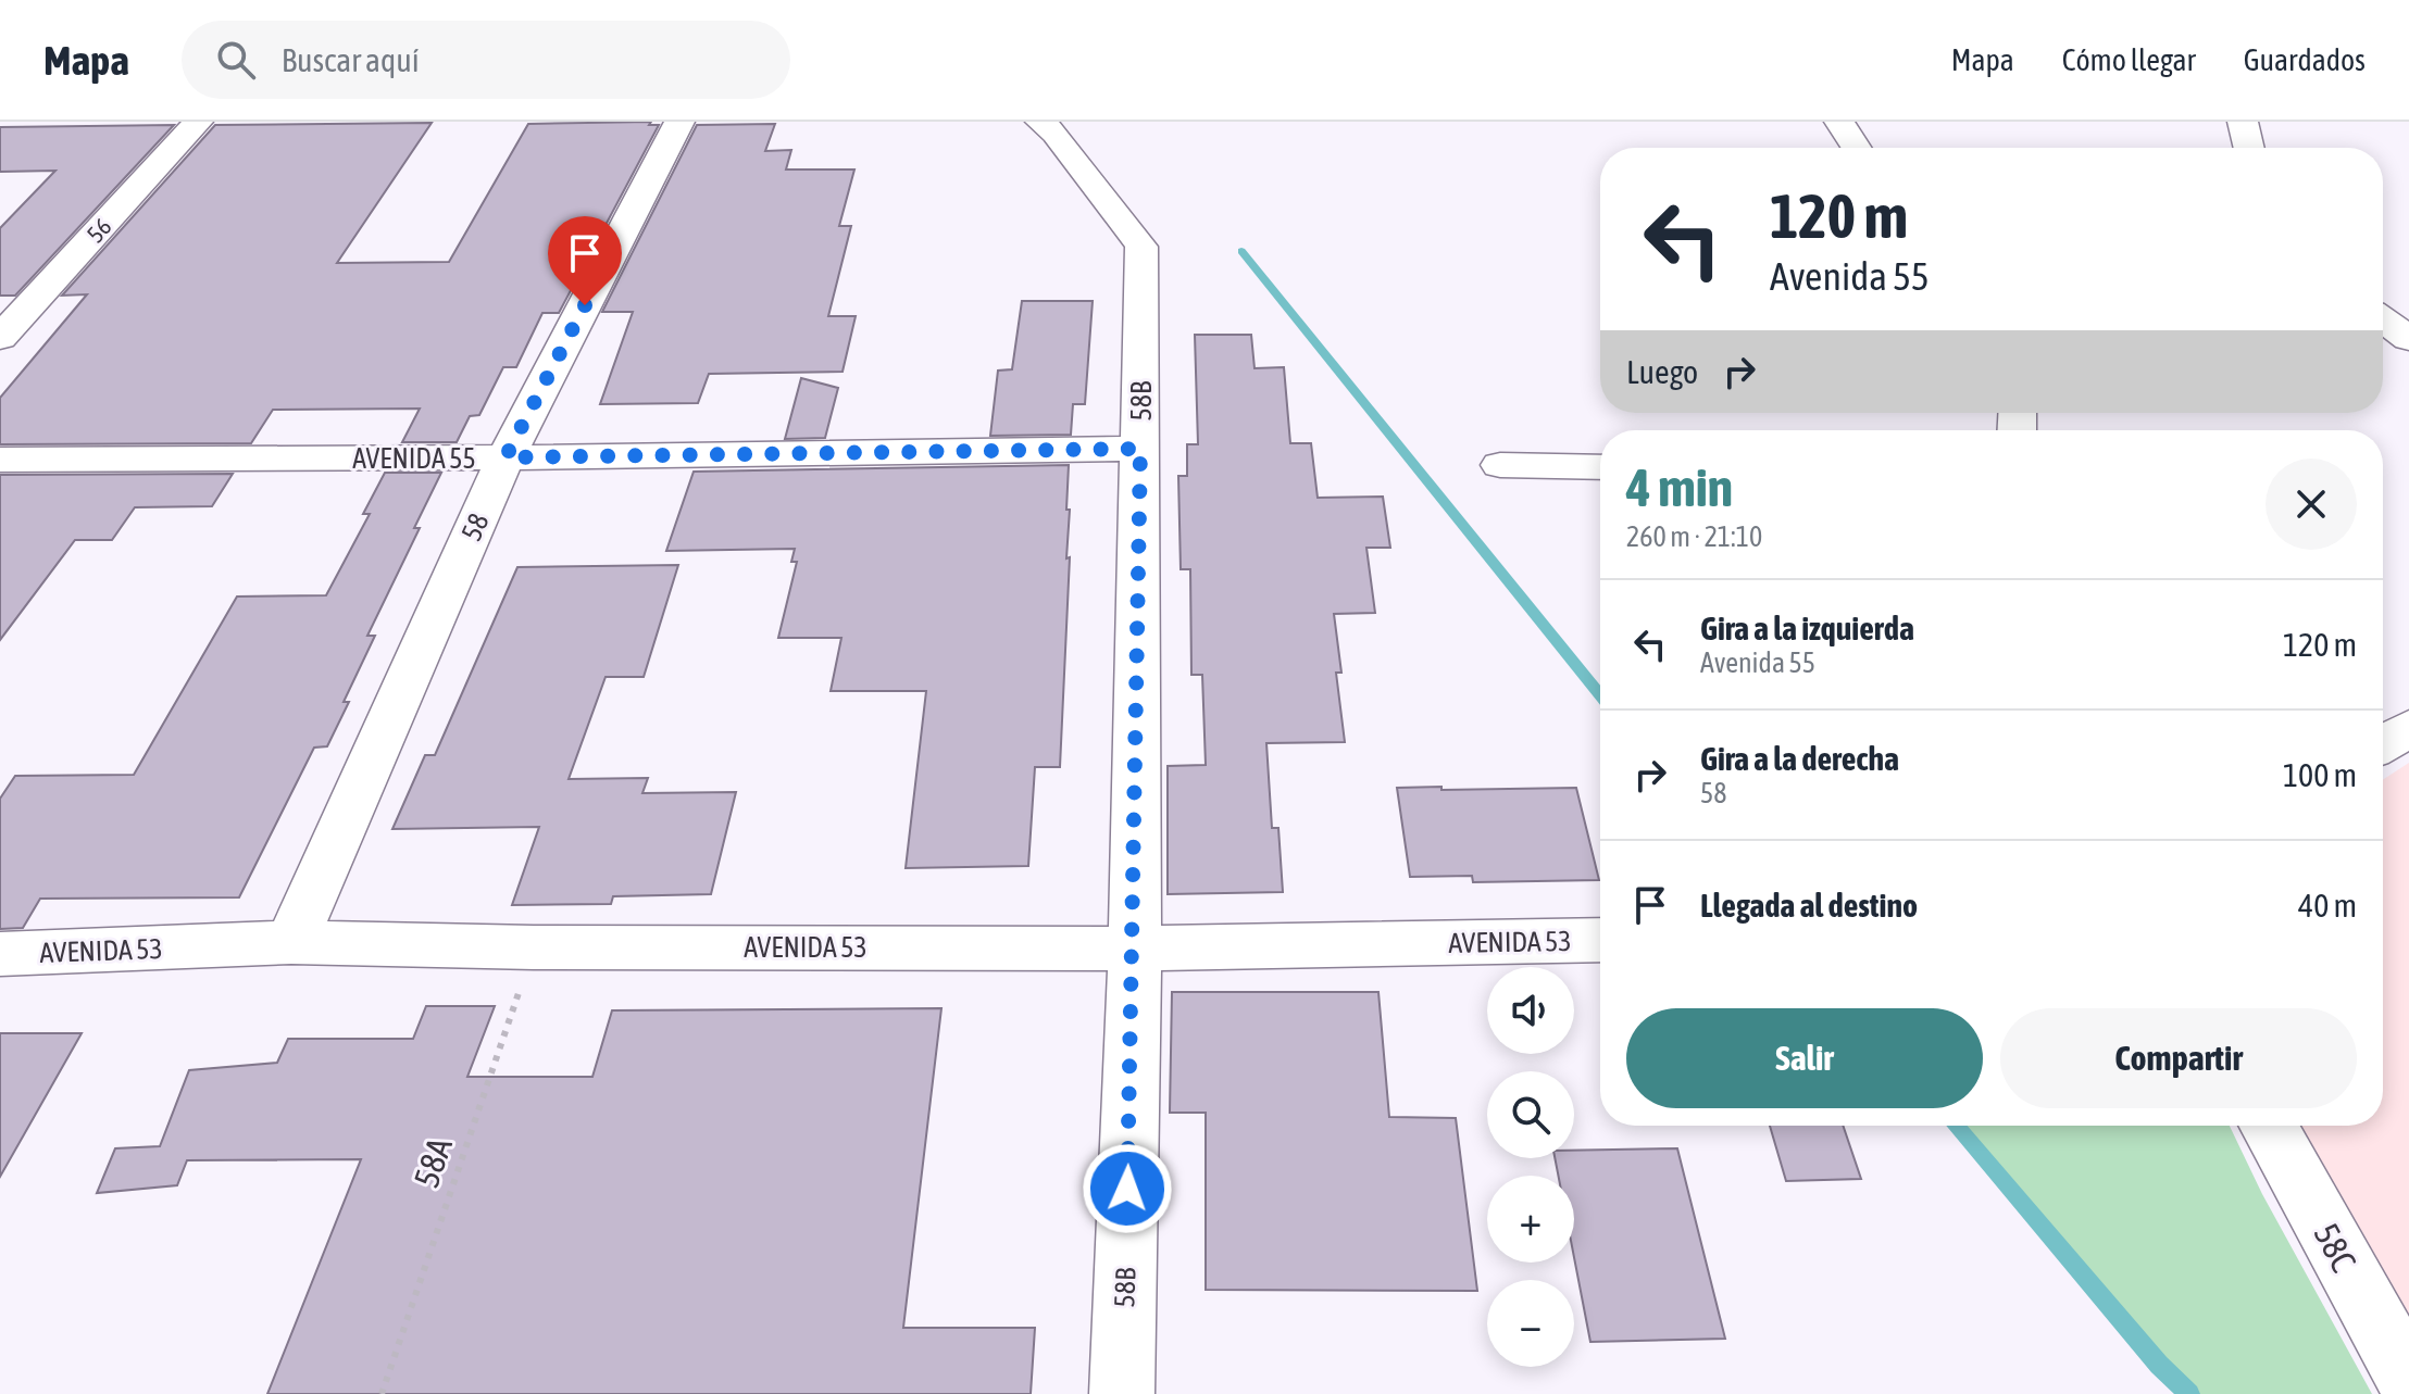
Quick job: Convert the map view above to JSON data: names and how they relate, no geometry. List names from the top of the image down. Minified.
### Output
{"streets":{"street":["56","58B","AVENIDA 55","58","AVENIDA 53","58C"],"path":["58A"]},"crossings":[["58B","AVENIDA 55"],["58B","AVENIDA 53"],["AVENIDA 55","58"],["58","AVENIDA 53"],["AVENIDA 53","58A"]],"page":{"header":"Mapa","search":"Buscar aquí","nav":["Mapa","Cómo llegar","Guardados"],"turn":["120 m","Avenida 55"],"then":"Luego","heading":["4 min","260 m · 21:10"],"list":[{"name":"Gira a la izquierda","note":"Avenida 55","value":"120 m"},{"name":"Gira a la derecha","note":"58","value":"100 m"},{"name":"Llegada al destino","value":"40 m"}],"map_buttons":["+","−"],"buttons":["Salir","Compartir"]}}
